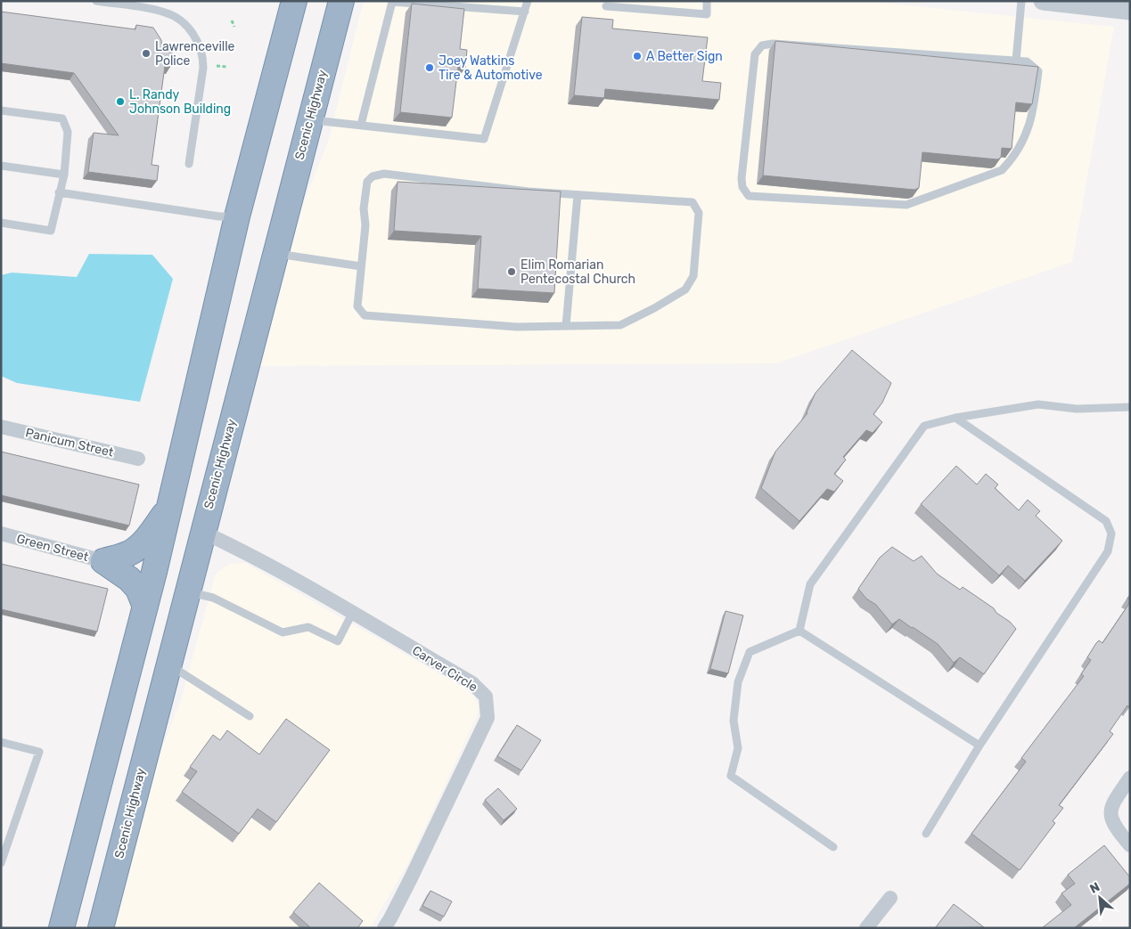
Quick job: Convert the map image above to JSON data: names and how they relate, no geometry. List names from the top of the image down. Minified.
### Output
{"streets":{"highway":["Scenic Highway"],"street":["Panicum Street","Green Street","Carver Circle"]},"crossings":[["Scenic Highway","Carver Circle"]],"places":["Lawrenceville Police","A Better Sign","Joey Watkins Tire & Automotive","L. Randy Johnson Building","Elim Romarian Pentecostal Church"],"north":"top left"}
